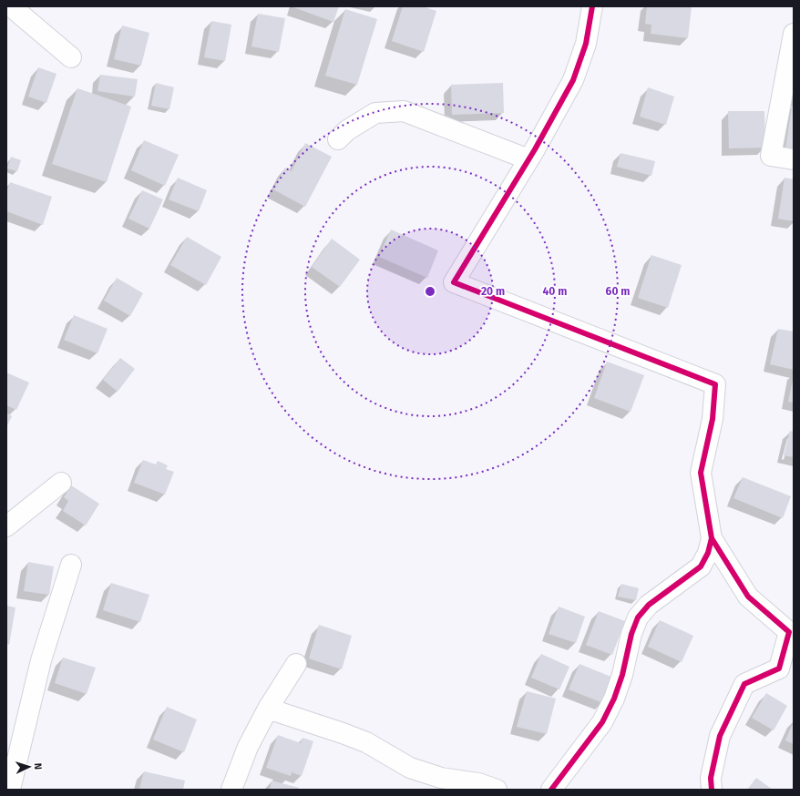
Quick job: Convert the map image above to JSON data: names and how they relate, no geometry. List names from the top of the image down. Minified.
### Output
{"north":"right","rings":["20 m","40 m","60 m"]}
